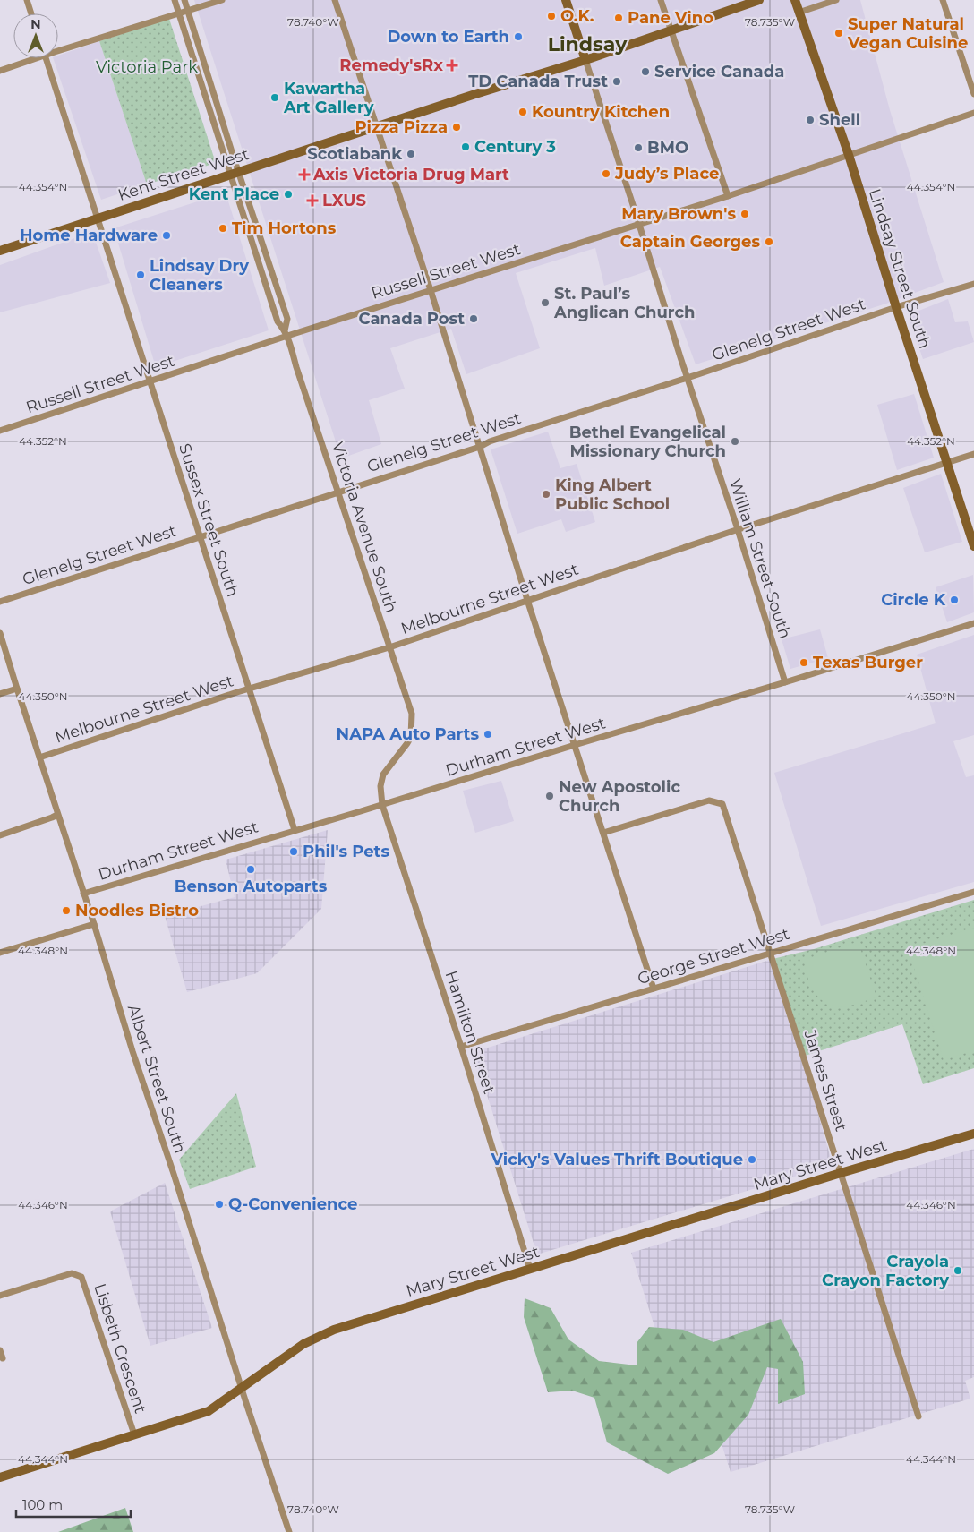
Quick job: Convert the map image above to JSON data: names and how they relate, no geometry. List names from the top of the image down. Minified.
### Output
{"streets":{"main road":["Kent Street West","Lindsay Street South","Mary Street West"],"street":["Russell Street West","Glenelg Street West","Sussex Street South","Victoria Avenue South","William Street South","Melbourne Street West","Durham Street West","George Street West","Hamilton Street","Albert Street South","James Street","Lisbeth Crescent"]},"crossings":[["Kent Street West","Sussex Street South"],["Kent Street West","Victoria Avenue South"],["Kent Street West","William Street South"],["Lindsay Street South","Russell Street West"],["Lindsay Street South","Glenelg Street West"],["Lindsay Street South","Melbourne Street West"],["Russell Street West","Sussex Street South"],["Russell Street West","Victoria Avenue South"],["Russell Street West","William Street South"],["Glenelg Street West","Sussex Street South"],["Glenelg Street West","Victoria Avenue South"],["Glenelg Street West","William Street South"],["Sussex Street South","Melbourne Street West"],["Sussex Street South","Durham Street West"],["Victoria Avenue South","Melbourne Street West"],["Victoria Avenue South","Durham Street West"],["Victoria Avenue South","Hamilton Street"],["William Street South","Melbourne Street West"],["William Street South","Durham Street West"],["Melbourne Street West","Albert Street South"],["Durham Street West","Hamilton Street"],["Durham Street West","Albert Street South"],["George Street West","Hamilton Street"],["George Street West","James Street"],["Hamilton Street","Mary Street West"],["Albert Street South","Mary Street West"],["James Street","Mary Street West"],["Mary Street West","Lisbeth Crescent"]],"districts":["Lindsay"],"parks":["Victoria Park"],"places":{"other":["O.K.","Pane Vino","Super Natural Vegan Cuisine","Down to Earth","Service Canada","TD Canada Trust","Kawartha Art Gallery","Kountry Kitchen","Shell","Pizza Pizza","Century 3","BMO","Scotiabank","Judy’s Place","Kent Place","Mary Brown's","Tim Hortons","Home Hardware","Captain Georges","Lindsay Dry Cleaners","St. Paul’s Anglican Church","Canada Post","Bethel Evangelical Missionary Church","King Albert Public School","Circle K","Texas Burger","NAPA Auto Parts","New Apostolic Church","Phil's Pets","Benson Autoparts","Noodles Bistro","Vicky's Values Thrift Boutique","Q-Convenience","Crayola Crayon Factory"],"health":["Remedy'sRx","Axis Victoria Drug Mart","LXUS"]},"scale_bar":"100 m","north":"top","coordinates":["78.740°W","78.735°W","44.354°N","44.352°N","44.350°N","44.348°N","44.346°N","44.344°N"]}
